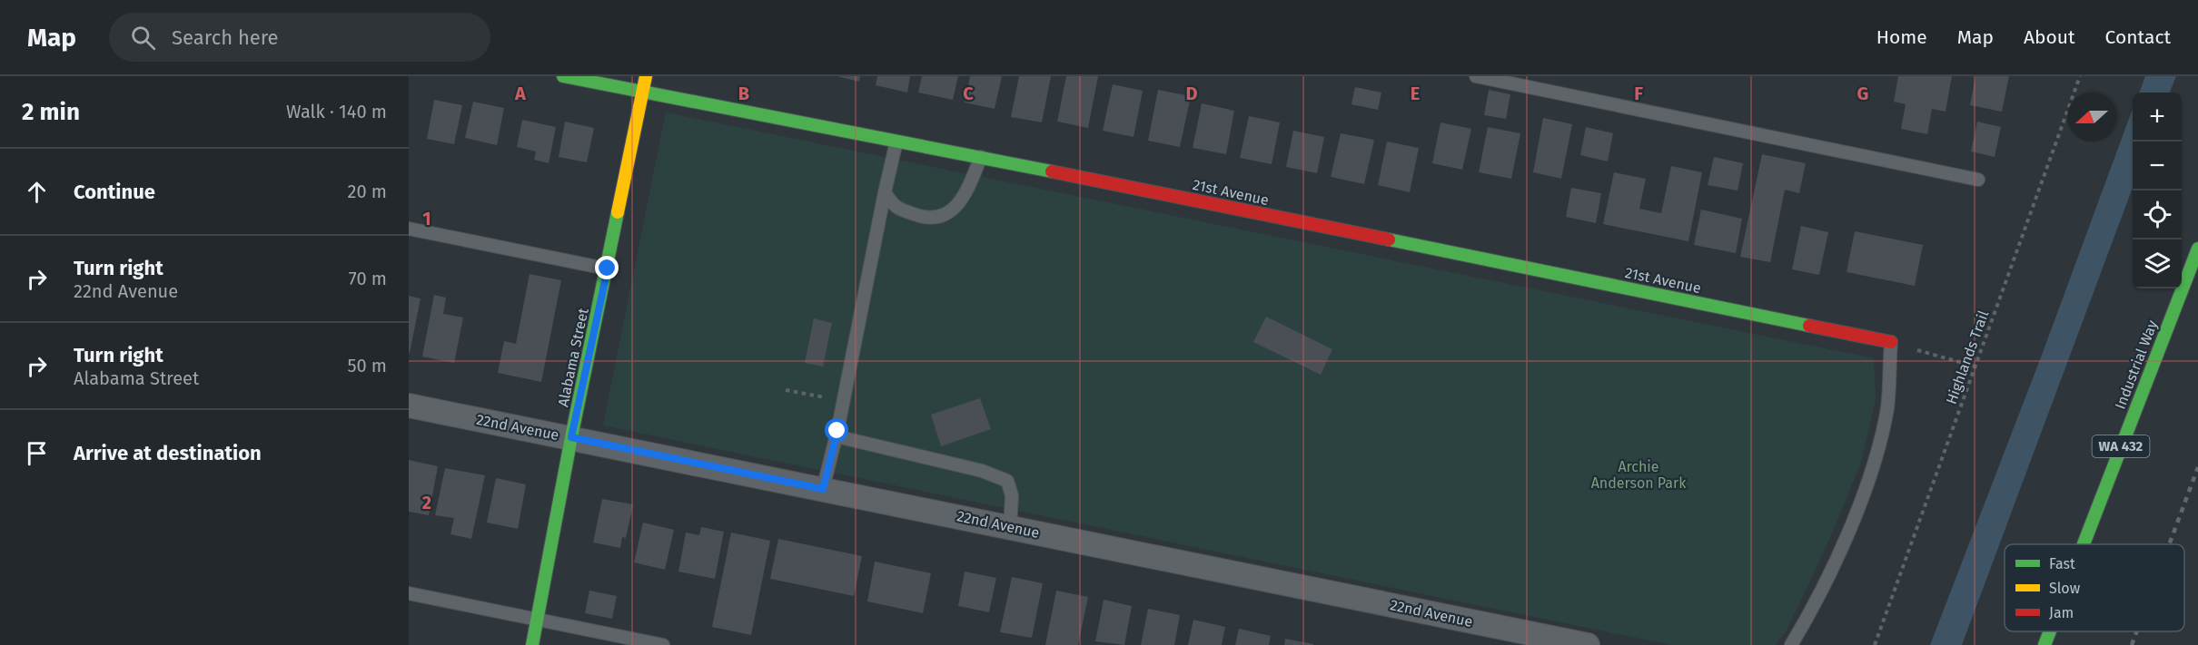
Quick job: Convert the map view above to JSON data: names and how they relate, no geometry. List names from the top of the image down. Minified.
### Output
{"streets":{"street":["21st Avenue","Alabama Street","Industrial Way","22nd Avenue","WA 432"],"path":["Highlands Trail"]},"crossings":[["21st Avenue","Alabama Street"],["Alabama Street","22nd Avenue"]],"parks":["Archie Anderson Park"],"legend":["Fast","Slow","Jam"],"north":"left","page":{"header":"Map","search":"Search here","nav":["Home","Map","About","Contact"],"heading":["2 min","Walk · 140 m"],"map_buttons":["+","−"],"list":[["Continue","20 m"],["Turn right","22nd Avenue","70 m"],["Turn right","Alabama Street","50 m"],"Arrive at destination"]},"grid":{"columns":["A","B","C","D","E","F","G"],"rows":["1","2"]}}
